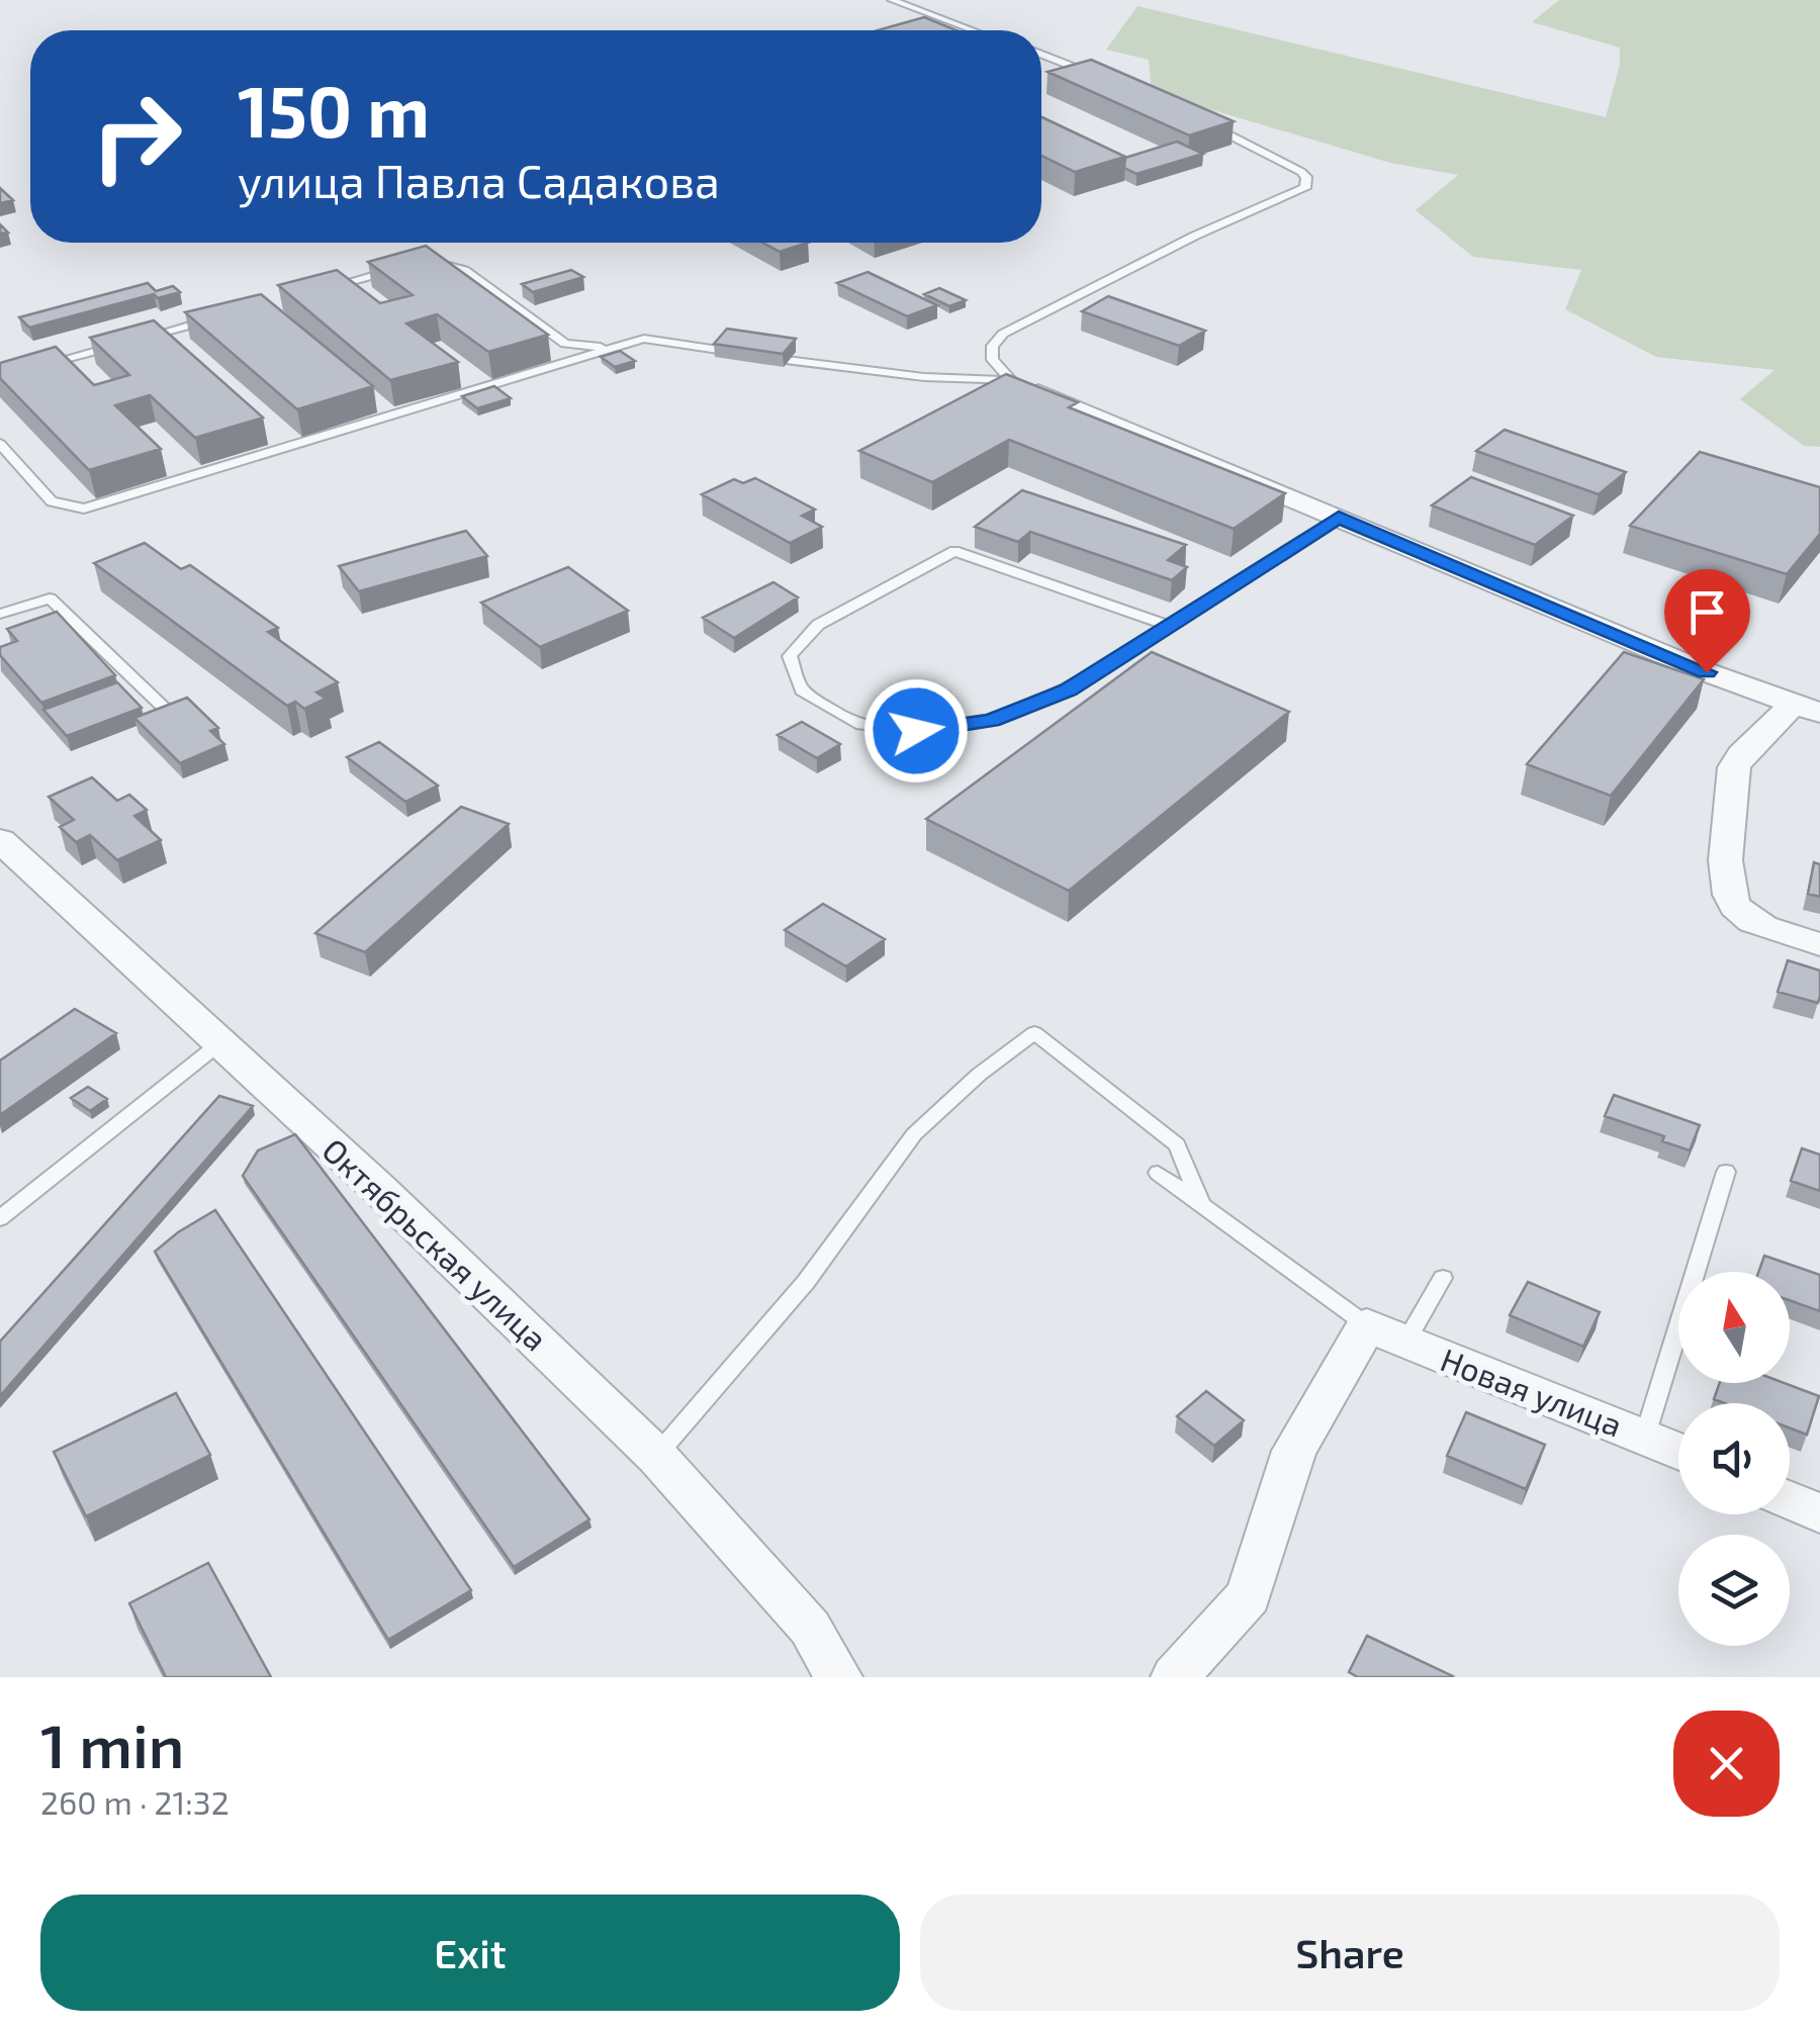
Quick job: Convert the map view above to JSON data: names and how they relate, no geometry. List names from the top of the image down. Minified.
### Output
{"streets":{"street":["Октябрьская улица","Новая улица"]},"north":"top","page":{"turn":["150 m","улица Павла Садакова"],"heading":["1 min","260 m · 21:32"],"buttons":["Exit","Share"]}}
